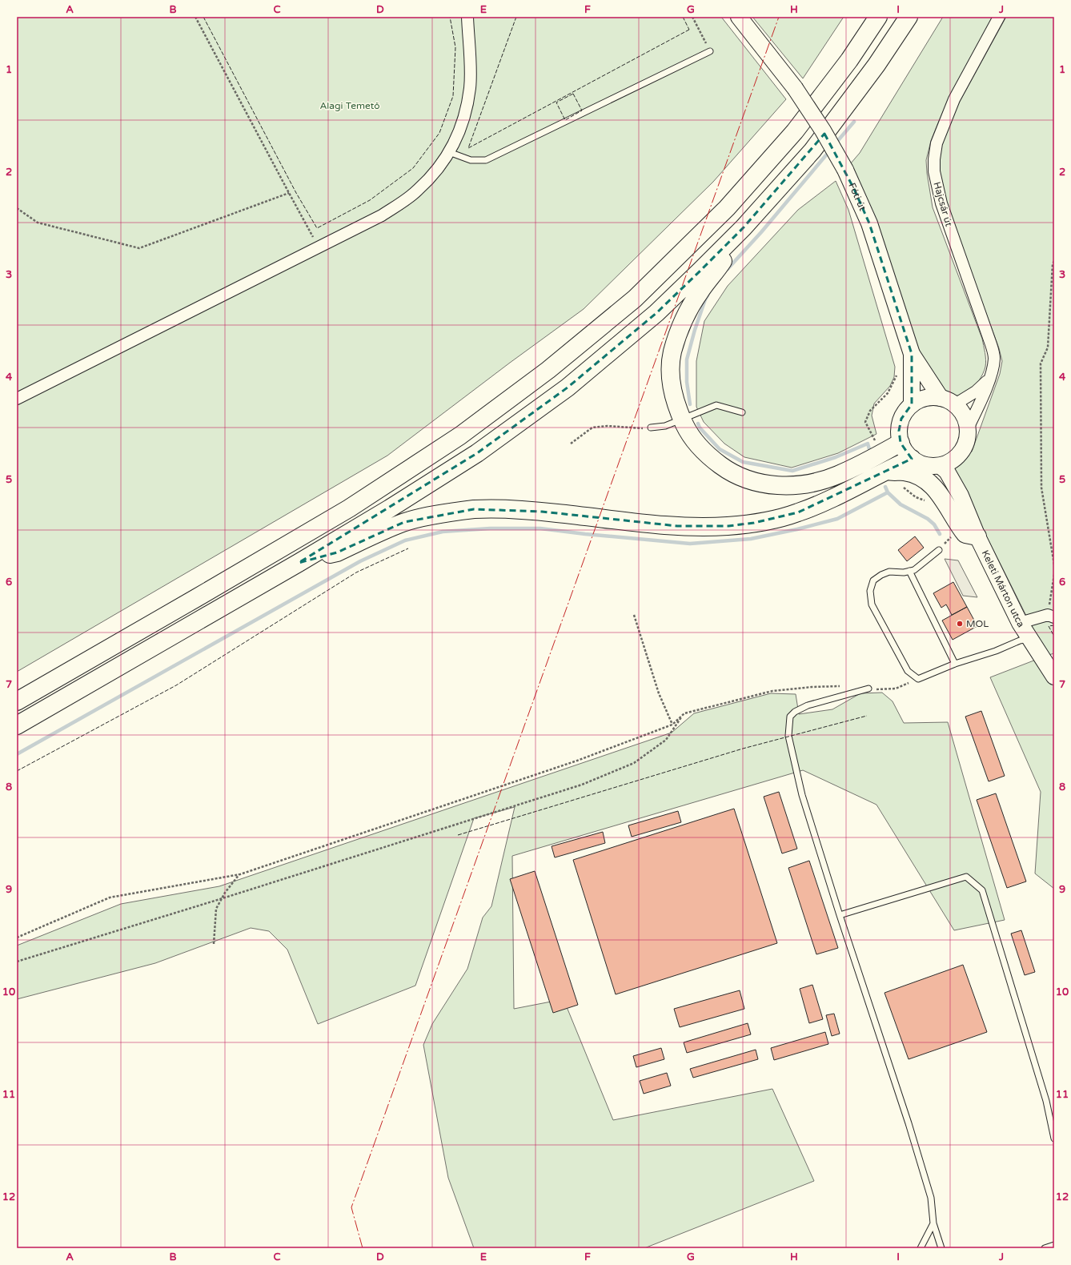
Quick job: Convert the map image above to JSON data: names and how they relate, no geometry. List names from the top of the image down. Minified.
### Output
{"streets":{"main road":["Fóti út","Keleti Márton utca"],"street":["Hajcsár út"]},"crossings":[["Fóti út","Hajcsár út"],["Fóti út","Keleti Márton utca"],["Hajcsár út","Keleti Márton utca"]],"parks":["Alagi Temető"],"places":["MOL"],"grid":{"columns":["A","B","C","D","E","F","G","H","I","J"],"rows":["1","2","3","4","5","6","7","8","9","10","11","12"]}}
